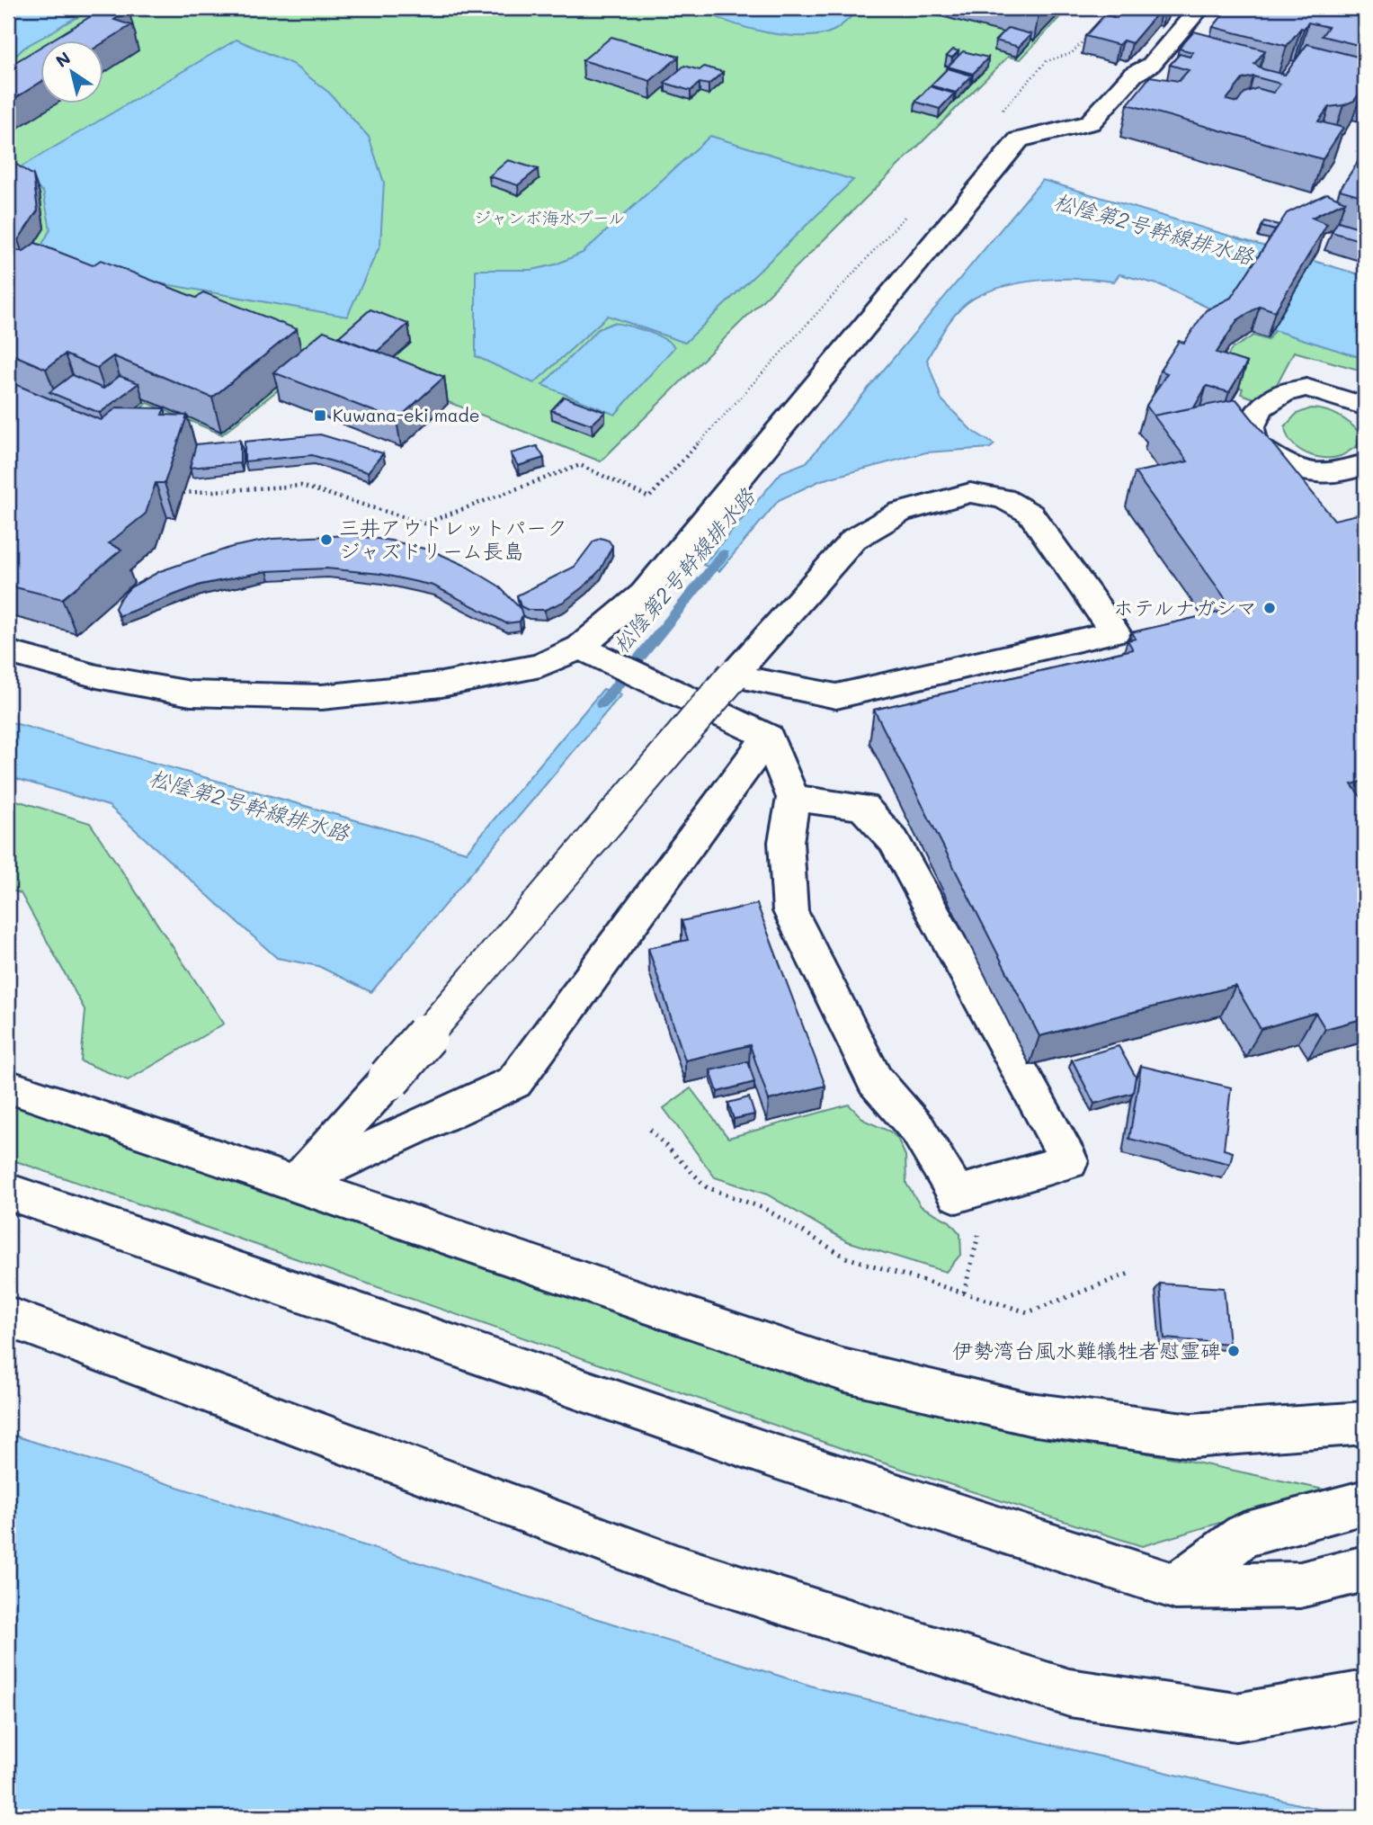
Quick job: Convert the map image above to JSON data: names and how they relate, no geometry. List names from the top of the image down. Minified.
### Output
{"water":["松陰第2号幹線排水路"],"parks":["ジャンボ海水プール"],"places":{"transit":["Kuwana-eki made"],"other":["三井アウトレットパーク ジャズドリーム長島","ホテルナガシマ","伊勢湾台風水難犠牲者慰霊碑"]},"north":"top left"}
